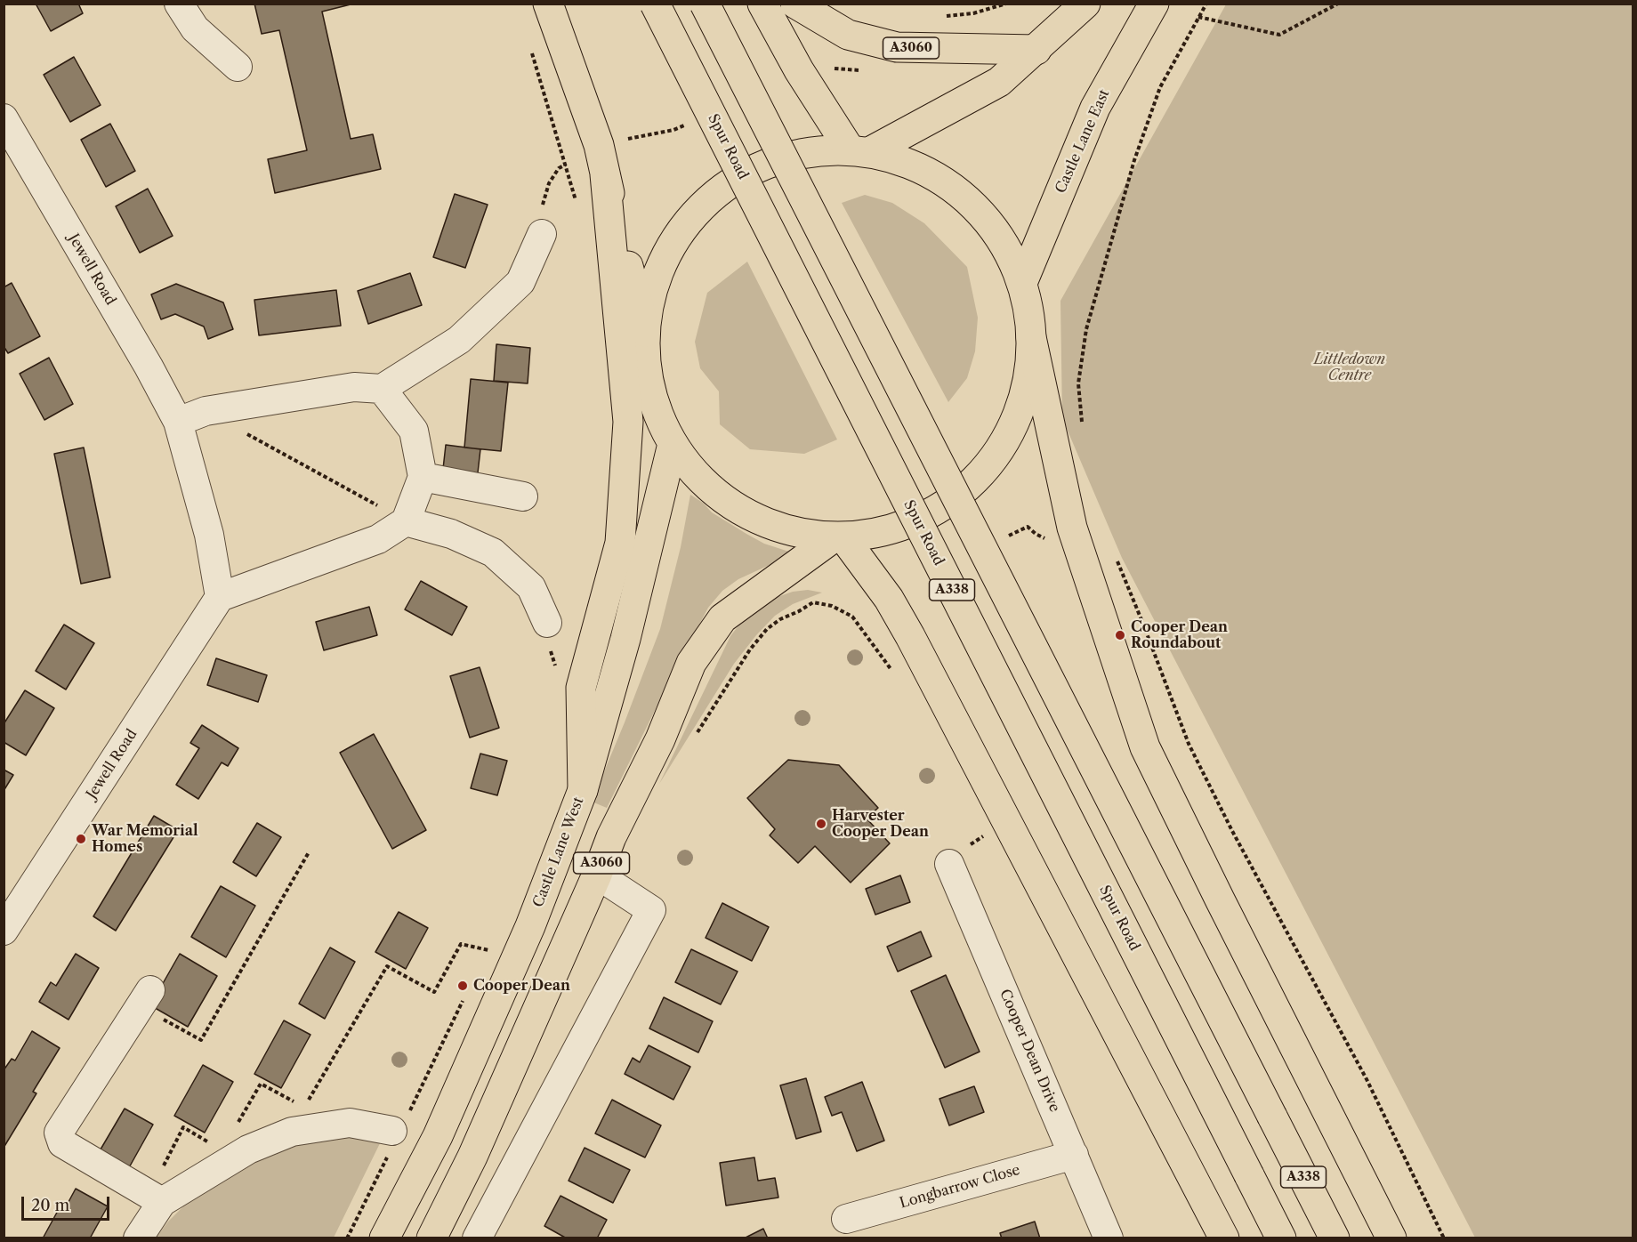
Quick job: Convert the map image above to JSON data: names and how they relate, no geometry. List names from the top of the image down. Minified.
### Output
{"streets":{"main road":["A3060","Castle Lane East","Spur Road","A338","Castle Lane West"],"street":["Jewell Road","Cooper Dean Drive","Longbarrow Close"]},"crossings":[["Cooper Dean Drive","Longbarrow Close"]],"parks":["Littledown Centre"],"places":["Cooper Dean Roundabout","Harvester Cooper Dean","War Memorial Homes","Cooper Dean"],"scale_bar":"20 m"}
